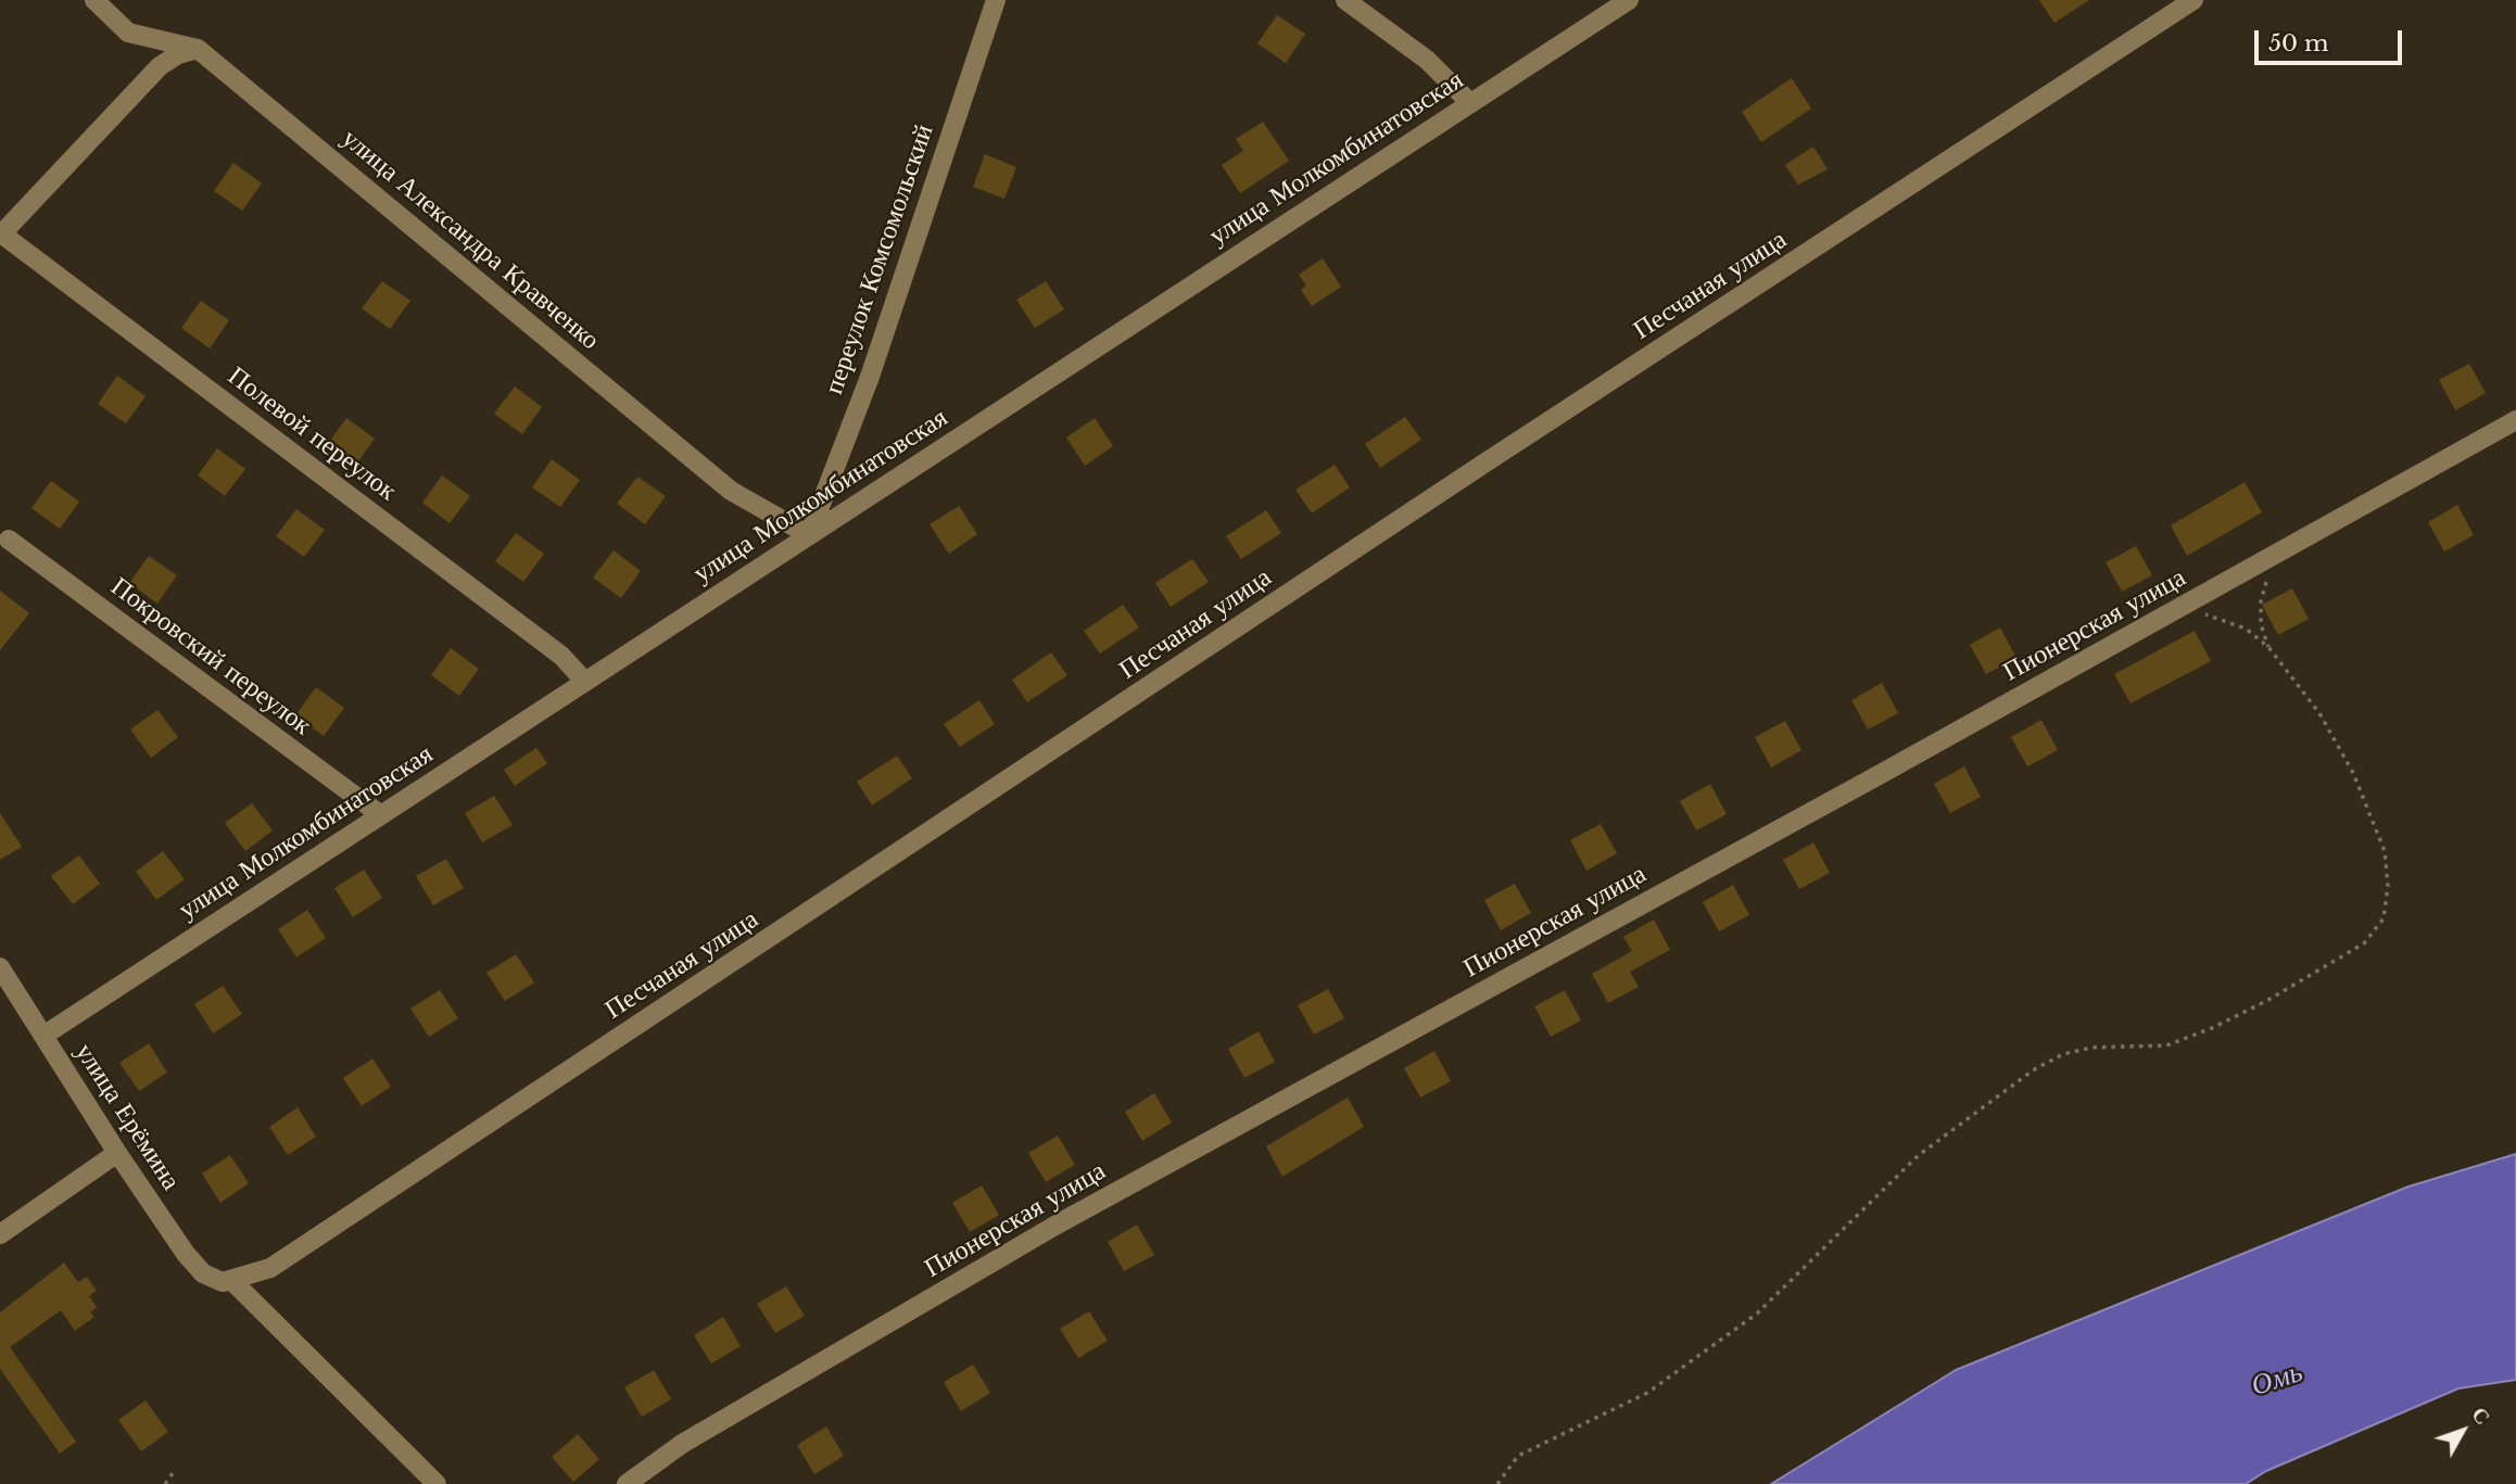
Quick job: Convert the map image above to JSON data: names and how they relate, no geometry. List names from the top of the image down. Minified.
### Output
{"streets":{"street":["улица Молкомбинатовская","улица Александра Кравченко","переулок Комсомольский","Песчаная улица","Полевой переулок","Пионерская улица","Покровский переулок","улица Ерёмина"]},"crossings":[["улица Молкомбинатовская","улица Александра Кравченко"],["улица Молкомбинатовская","переулок Комсомольский"],["улица Молкомбинатовская","Полевой переулок"],["улица Молкомбинатовская","Покровский переулок"],["улица Молкомбинатовская","улица Ерёмина"],["улица Александра Кравченко","переулок Комсомольский"],["Песчаная улица","улица Ерёмина"]],"water":["Омь"],"scale_bar":"50 m","north":"top right"}
